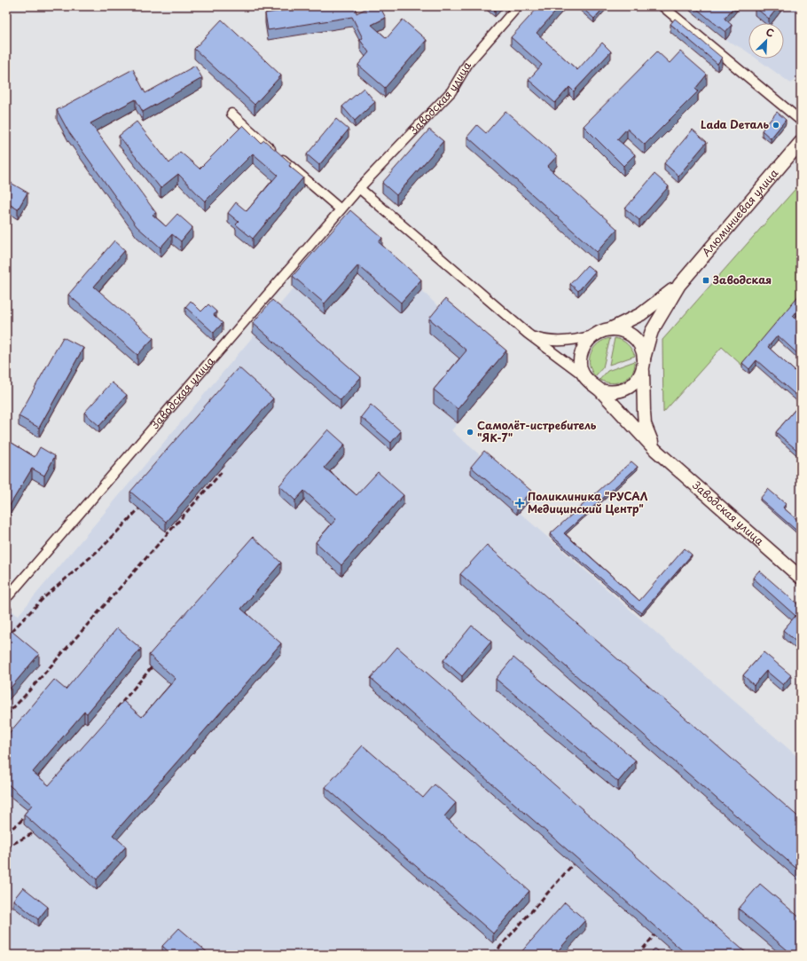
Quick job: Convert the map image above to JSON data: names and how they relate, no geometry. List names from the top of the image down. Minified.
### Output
{"streets":{"main road":["Заводская улица","Алюминиевая улица"]},"places":{"other":["Lada Dеталь","Самолёт-истребитель \"ЯК-7\""],"transit":["Заводская"],"health":["Поликлиника \"РУСАЛ Медицинский Центр\""]},"north":"top right"}
